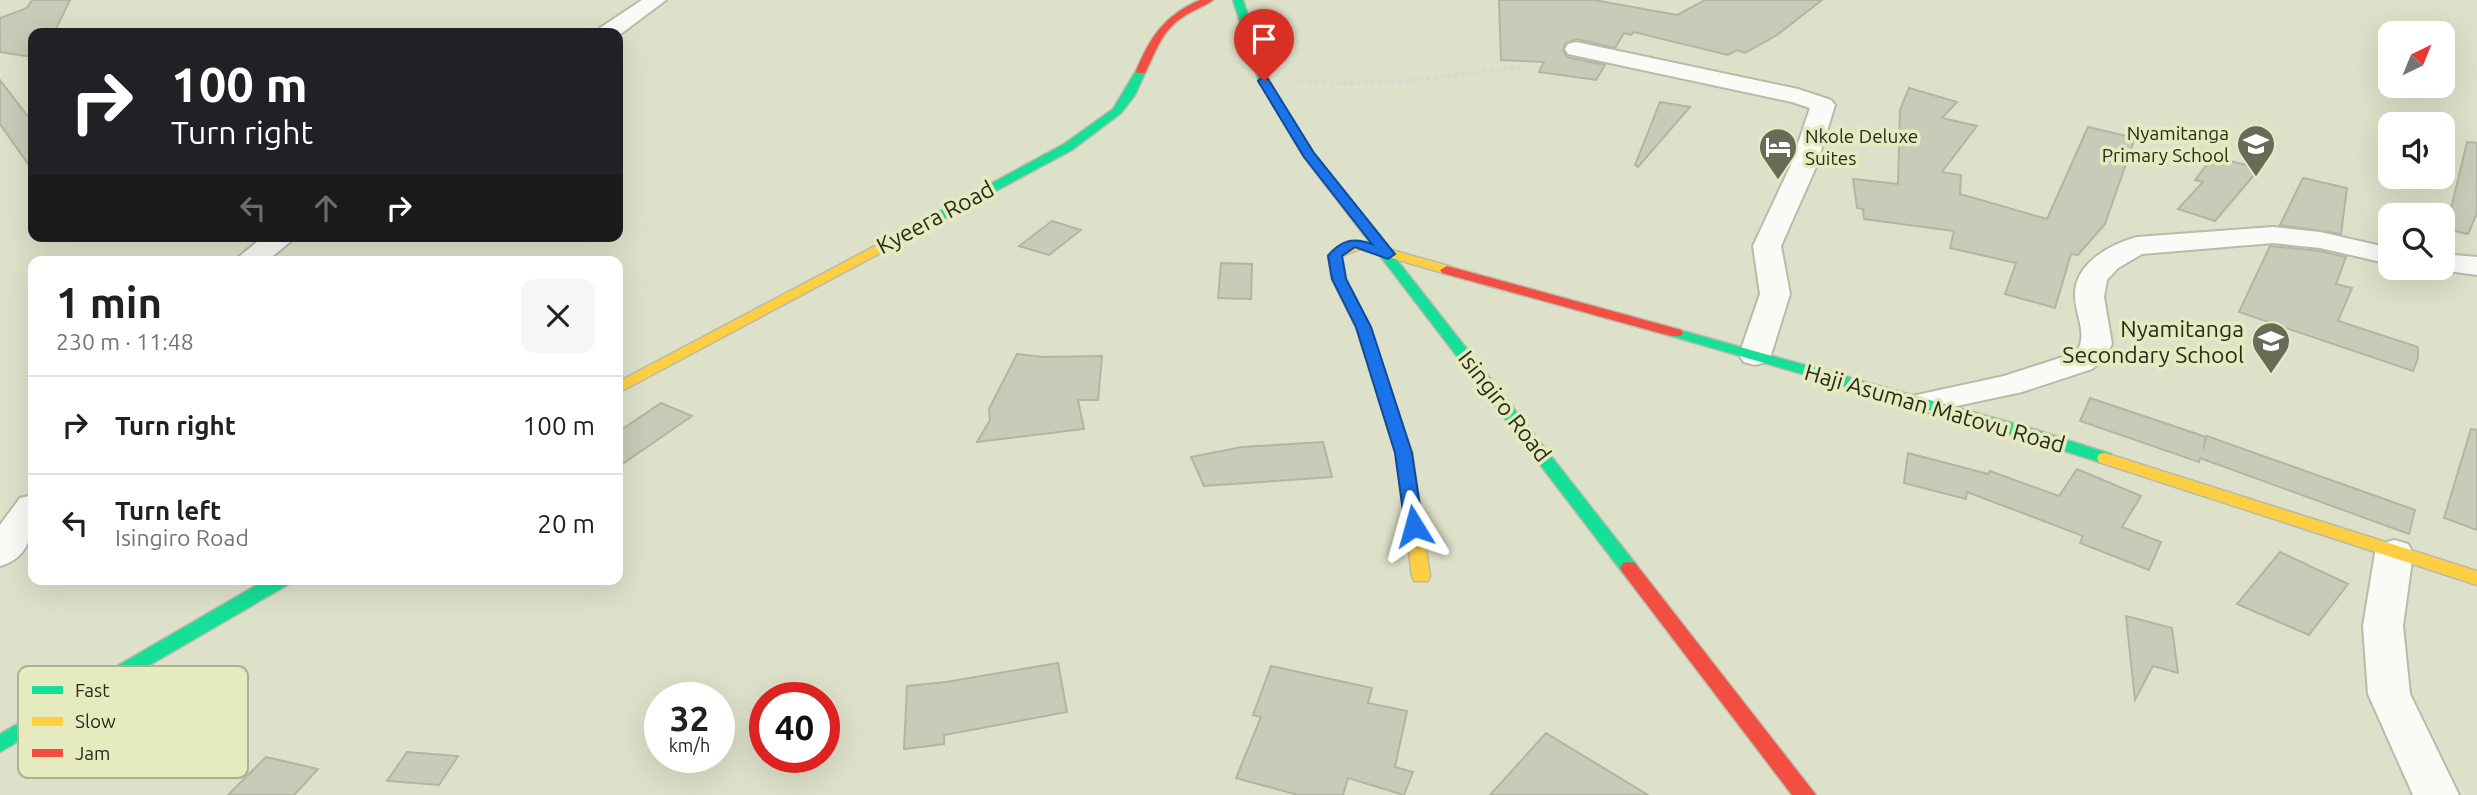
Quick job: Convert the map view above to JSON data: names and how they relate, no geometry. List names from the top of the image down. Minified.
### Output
{"streets":{"main road":["Kyeera Road","Isingiro Road","Haji Asuman Matovu Road"]},"crossings":[["Isingiro Road","Haji Asuman Matovu Road"]],"places":{"school or university":["Nyamitanga Primary School","Nyamitanga Secondary School"],"hotel":["Nkole Deluxe Suites"]},"legend":["Fast","Slow","Jam"],"north":"top right","page":{"turn":["100 m","Turn right"],"heading":["1 min","230 m · 11:48"],"list":[{"name":"Turn right","value":"100 m"},{"name":"Turn left","note":"Isingiro Road","value":"20 m"}],"speed":"32 km/h","limit":"40"}}
